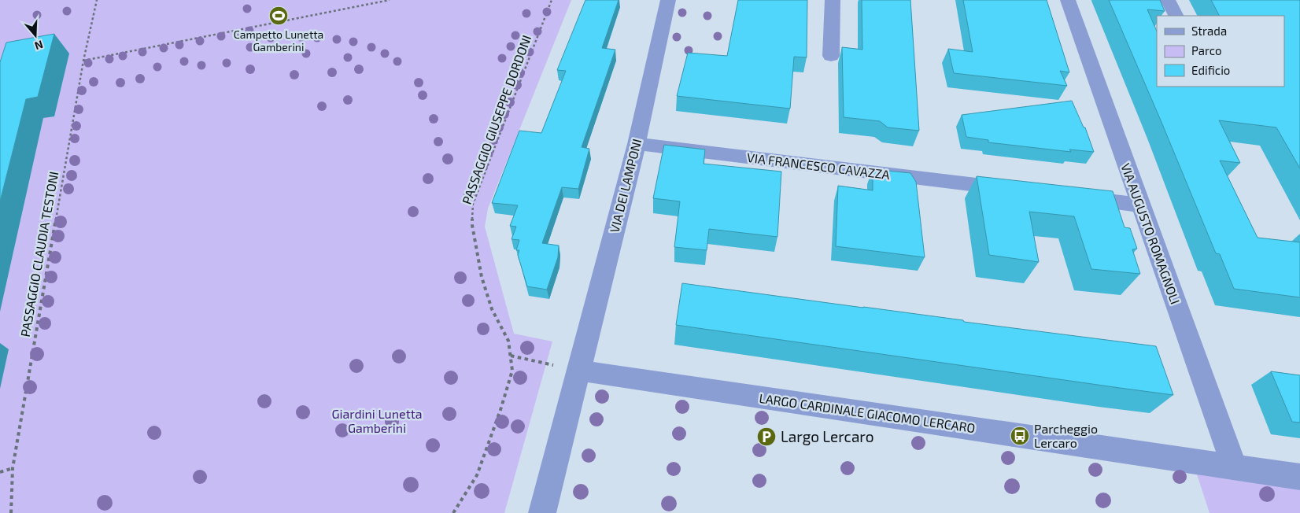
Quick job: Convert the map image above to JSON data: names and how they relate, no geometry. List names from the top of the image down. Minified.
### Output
{"streets":{"street":["VIA FRANCESCO CAVAZZA","VIA DEI LAMPONI","VIA AUGUSTO ROMAGNOLI","LARGO CARDINALE GIACOMO LERCARO"],"path":["PASSAGGIO GIUSEPPE DORDONI","PASSAGGIO CLAUDIA TESTONI"]},"crossings":[["VIA FRANCESCO CAVAZZA","VIA DEI LAMPONI"],["VIA DEI LAMPONI","LARGO CARDINALE GIACOMO LERCARO"],["VIA AUGUSTO ROMAGNOLI","LARGO CARDINALE GIACOMO LERCARO"]],"parks":["Giardini Lunetta Gamberini"],"places":{"sports":["Campetto Lunetta Gamberini"],"bus stop":["Parcheggio Lercaro"],"parking":["Largo Lercaro"]},"legend":["Strada","Parco","Edificio"],"north":"bottom"}
